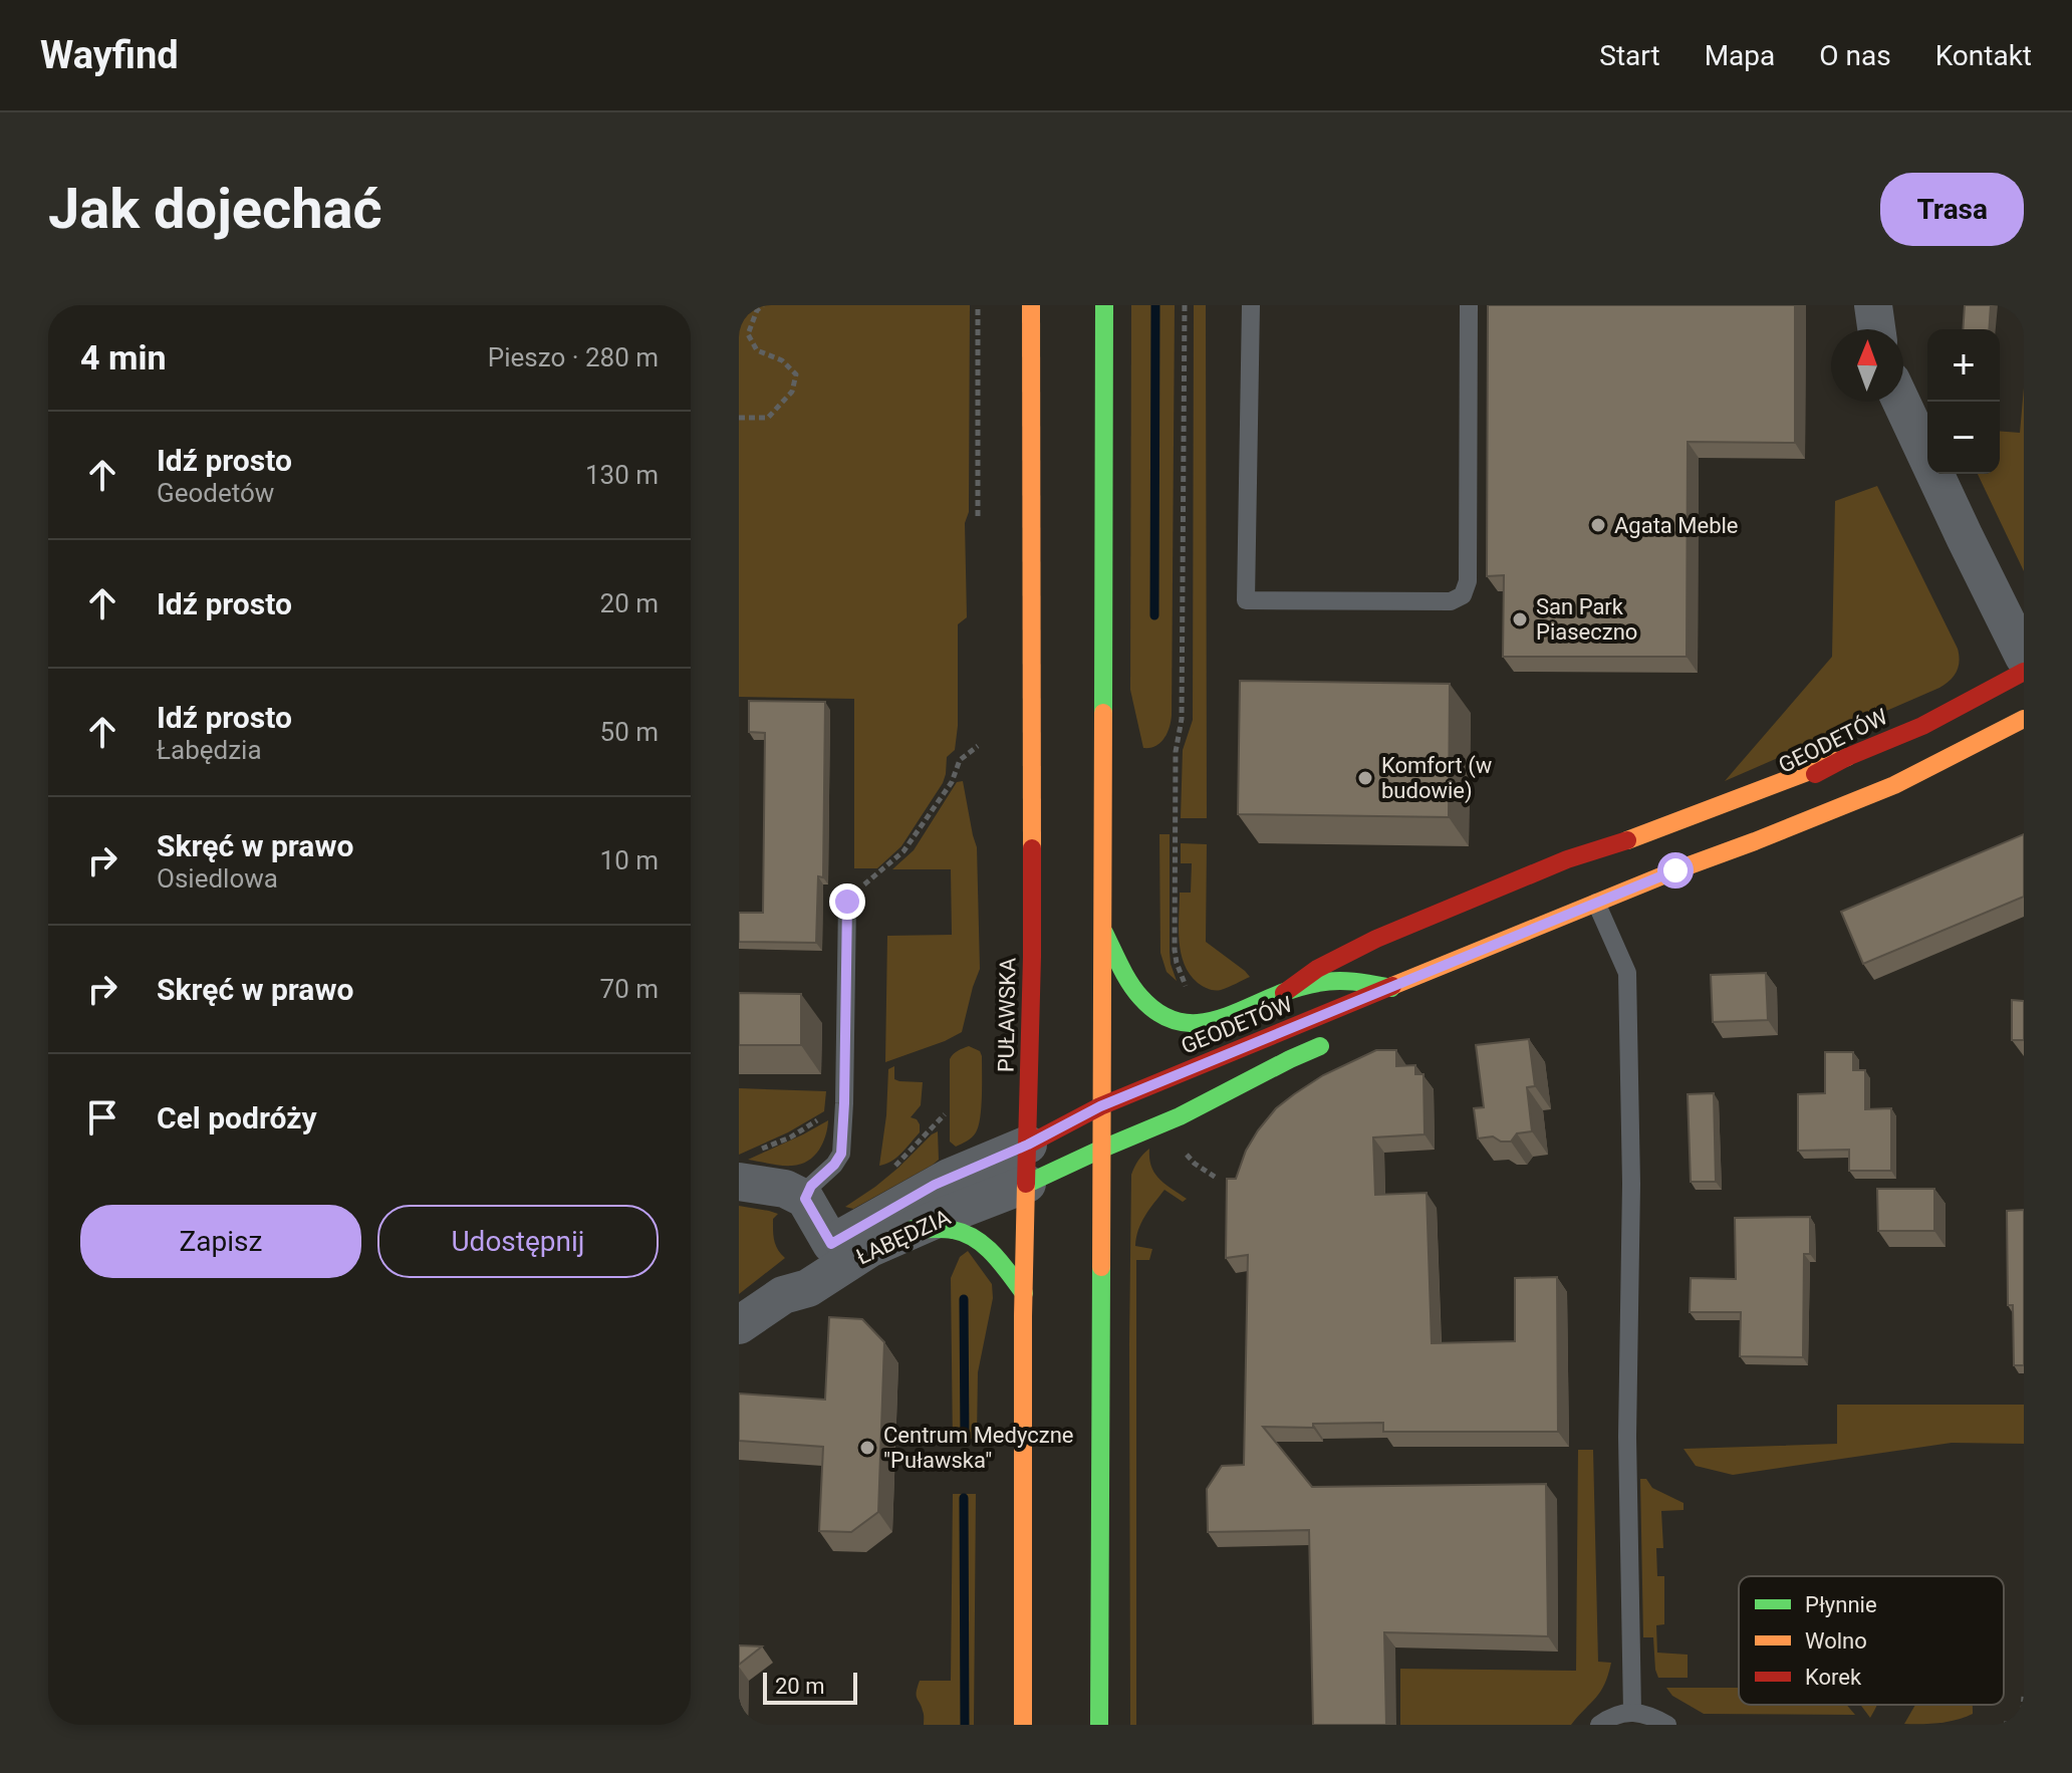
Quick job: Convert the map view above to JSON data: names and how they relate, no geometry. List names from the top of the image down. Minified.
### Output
{"streets":{"main road":["GEODETÓW","PUŁAWSKA"],"street":["ŁABĘDZIA"]},"crossings":[["GEODETÓW","PUŁAWSKA"],["GEODETÓW","ŁABĘDZIA"],["PUŁAWSKA","ŁABĘDZIA"]],"places":["Agata Meble","San Park Piaseczno","Komfort (w budowie)","Centrum Medyczne \"Puławska\""],"legend":["Płynnie","Wolno","Korek"],"scale_bar":"20 m","north":"top","page":{"header":"Wayfind","nav":["Start","Mapa","O nas","Kontakt"],"buttons":["Trasa",["Zapisz","Udostępnij"]],"title":"Jak dojechać","heading":["4 min","Pieszo · 280 m"],"map_buttons":["+","−"],"list":[["Idź prosto","Geodetów","130 m"],["Idź prosto","20 m"],["Idź prosto","Łabędzia","50 m"],["Skręć w prawo","Osiedlowa","10 m"],["Skręć w prawo","70 m"],"Cel podróży"],"scale":"20 m"}}
